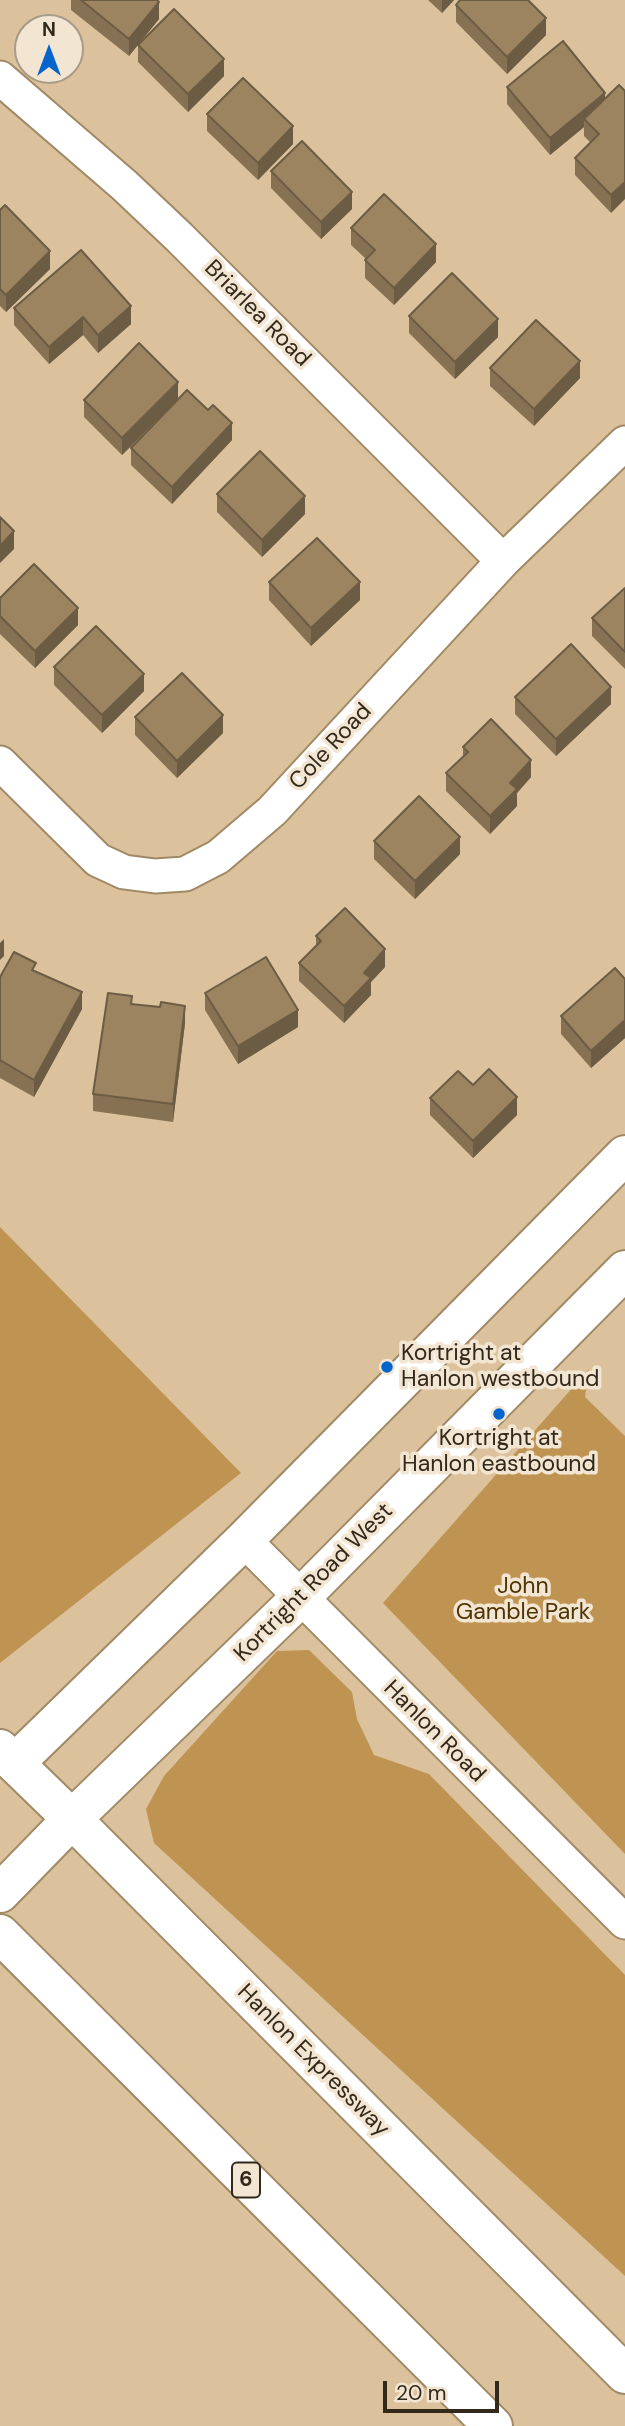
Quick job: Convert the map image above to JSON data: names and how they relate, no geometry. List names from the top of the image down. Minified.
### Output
{"streets":{"main road":["Kortright Road West","Hanlon Expressway","6"],"street":["Briarlea Road","Cole Road","Hanlon Road"]},"crossings":[["Briarlea Road","Cole Road"],["Kortright Road West","Hanlon Road"],["Kortright Road West","Hanlon Expressway"]],"parks":["John Gamble Park"],"places":["Kortright at Hanlon westbound","Kortright at Hanlon eastbound"],"scale_bar":"20 m","north":"top"}
